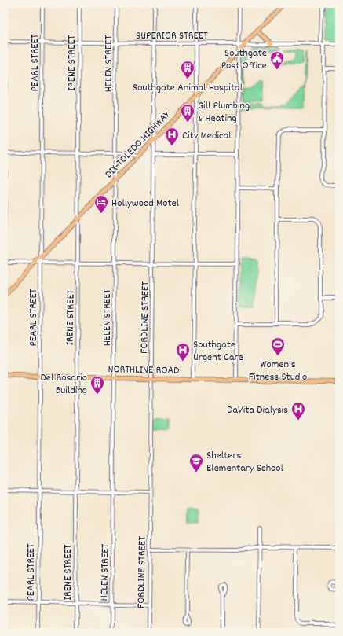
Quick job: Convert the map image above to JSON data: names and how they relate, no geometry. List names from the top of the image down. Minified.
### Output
{"streets":{"main road":["DIX-TOLEDO HIGHWAY","NORTHLINE ROAD"],"street":["SUPERIOR STREET","PEARL STREET","IRENE STREET","HELEN STREET","FORDLINE STREET"]},"crossings":[["SUPERIOR STREET","PEARL STREET"],["SUPERIOR STREET","IRENE STREET"],["SUPERIOR STREET","HELEN STREET"],["SUPERIOR STREET","DIX-TOLEDO HIGHWAY"],["SUPERIOR STREET","FORDLINE STREET"],["PEARL STREET","DIX-TOLEDO HIGHWAY"],["PEARL STREET","NORTHLINE ROAD"],["IRENE STREET","DIX-TOLEDO HIGHWAY"],["IRENE STREET","NORTHLINE ROAD"],["HELEN STREET","DIX-TOLEDO HIGHWAY"],["HELEN STREET","NORTHLINE ROAD"],["DIX-TOLEDO HIGHWAY","FORDLINE STREET"],["FORDLINE STREET","NORTHLINE ROAD"]],"places":{"public building":["Southgate Post Office"],"building":["Southgate Animal Hospital","Gill Plumbing & Heating","Del Rosario Building"],"hospital":["City Medical","Southgate Urgent Care","DaVita Dialysis"],"hotel":["Hollywood Motel"],"sports":["Women's Fitness Studio"],"school or university":["Shelters Elementary School"]}}
